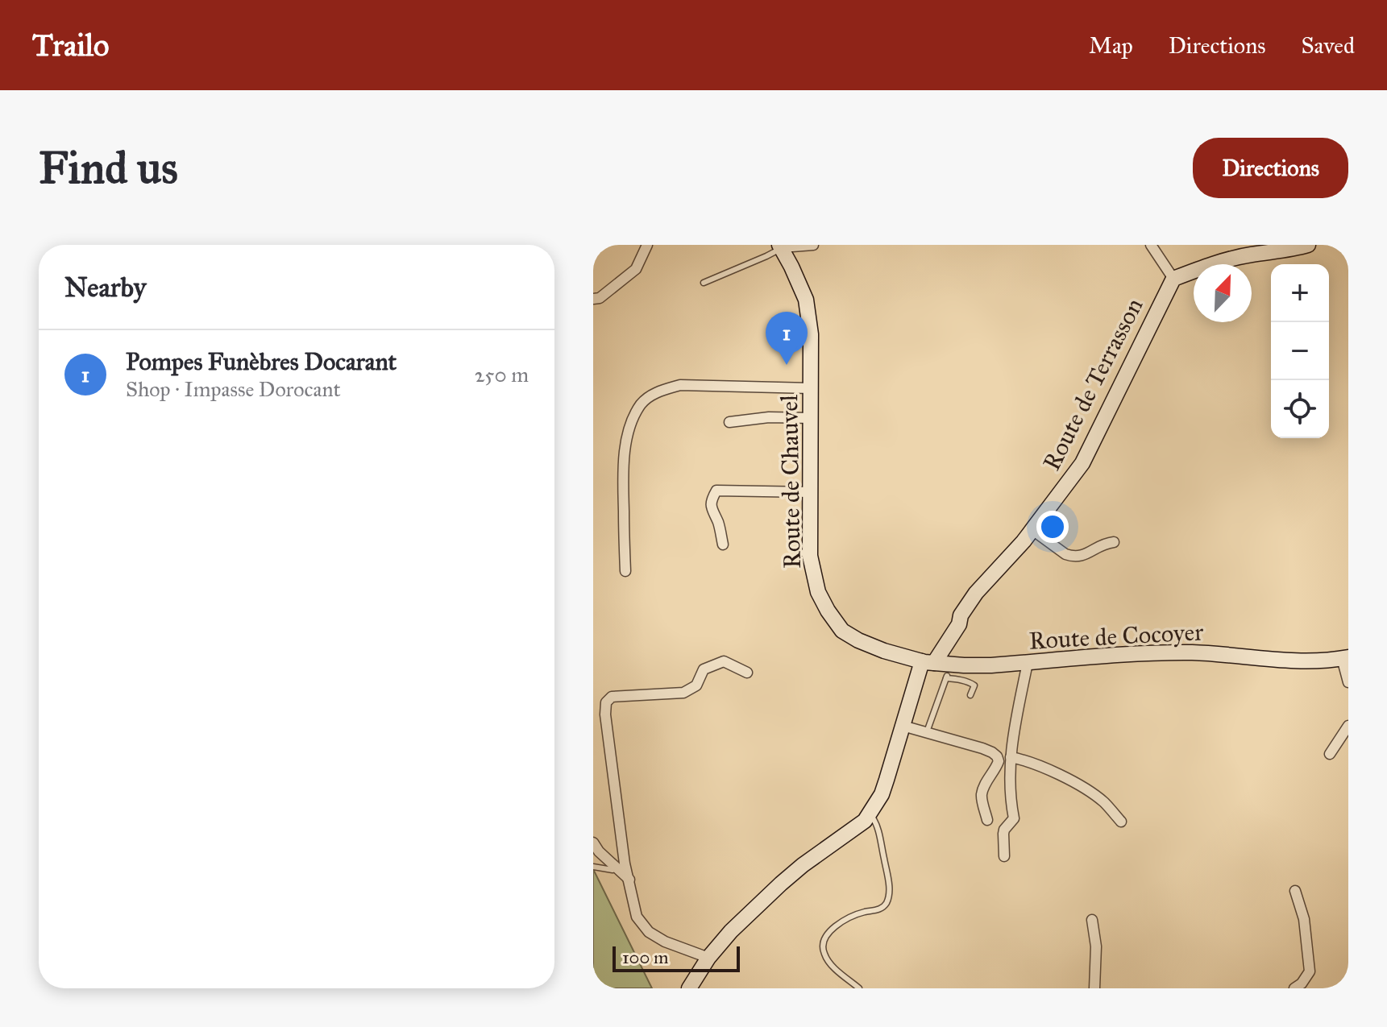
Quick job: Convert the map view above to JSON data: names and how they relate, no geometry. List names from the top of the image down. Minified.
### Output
{"streets":{"street":["Route de Terrasson","Route de Chauvel","Route de Cocoyer"]},"crossings":[["Route de Terrasson","Route de Chauvel"],["Route de Terrasson","Route de Cocoyer"],["Route de Chauvel","Route de Cocoyer"]],"scale_bar":"100 m","north":"top right","page":{"header":"Trailo","nav":["Map","Directions","Saved"],"buttons":"Directions","title":"Find us","heading":"Nearby","map_buttons":["+","−"],"pins":"1","list":[{"mark":"1","name":"Pompes Funèbres Docarant","note":"Shop · Impasse Dorocant","value":"250 m"}],"scale":"100 m"}}
